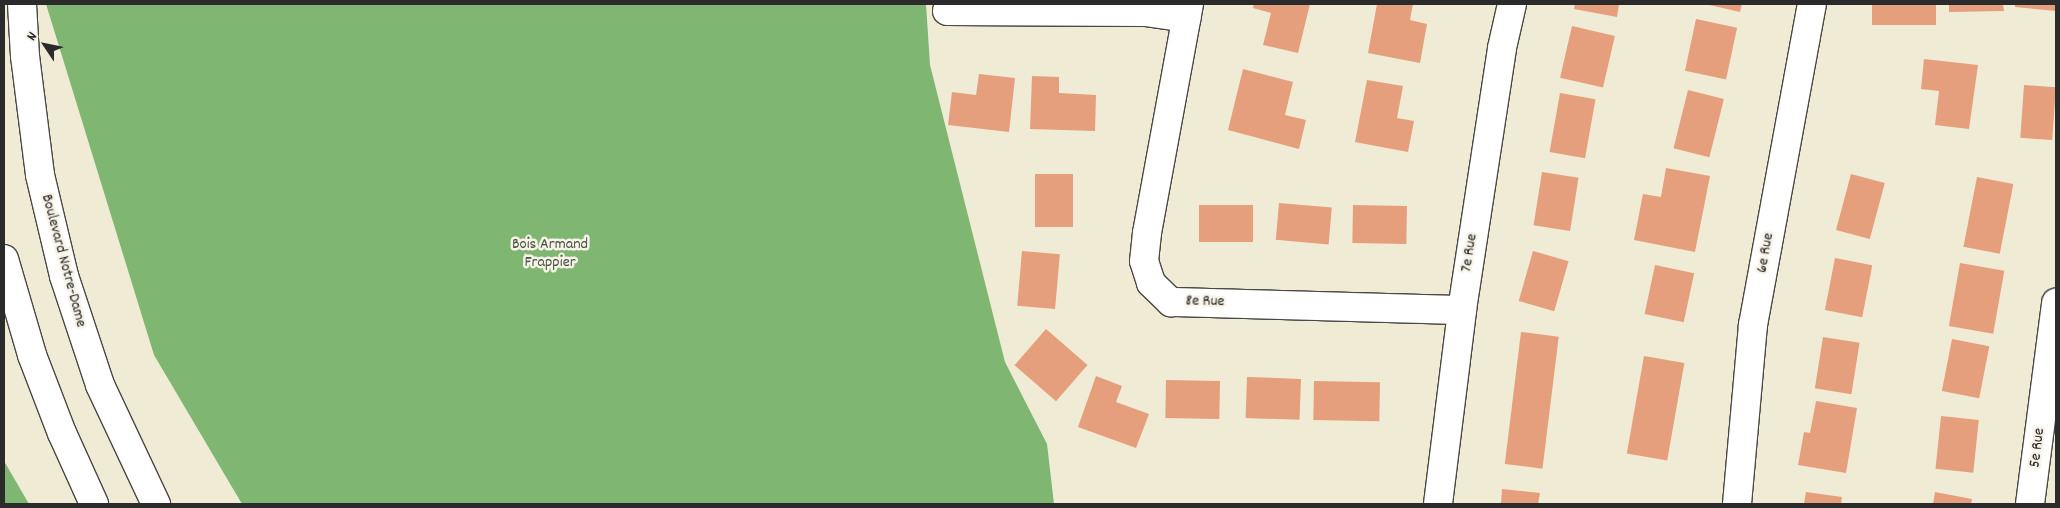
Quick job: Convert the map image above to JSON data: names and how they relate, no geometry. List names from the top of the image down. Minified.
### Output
{"streets":{"street":["7e Rue","6e Rue","Boulevard Notre-Dame","8e Rue","5e Rue"]},"crossings":[["7e Rue","8e Rue"]],"parks":["Bois Armand Frappier"],"north":"top left"}
